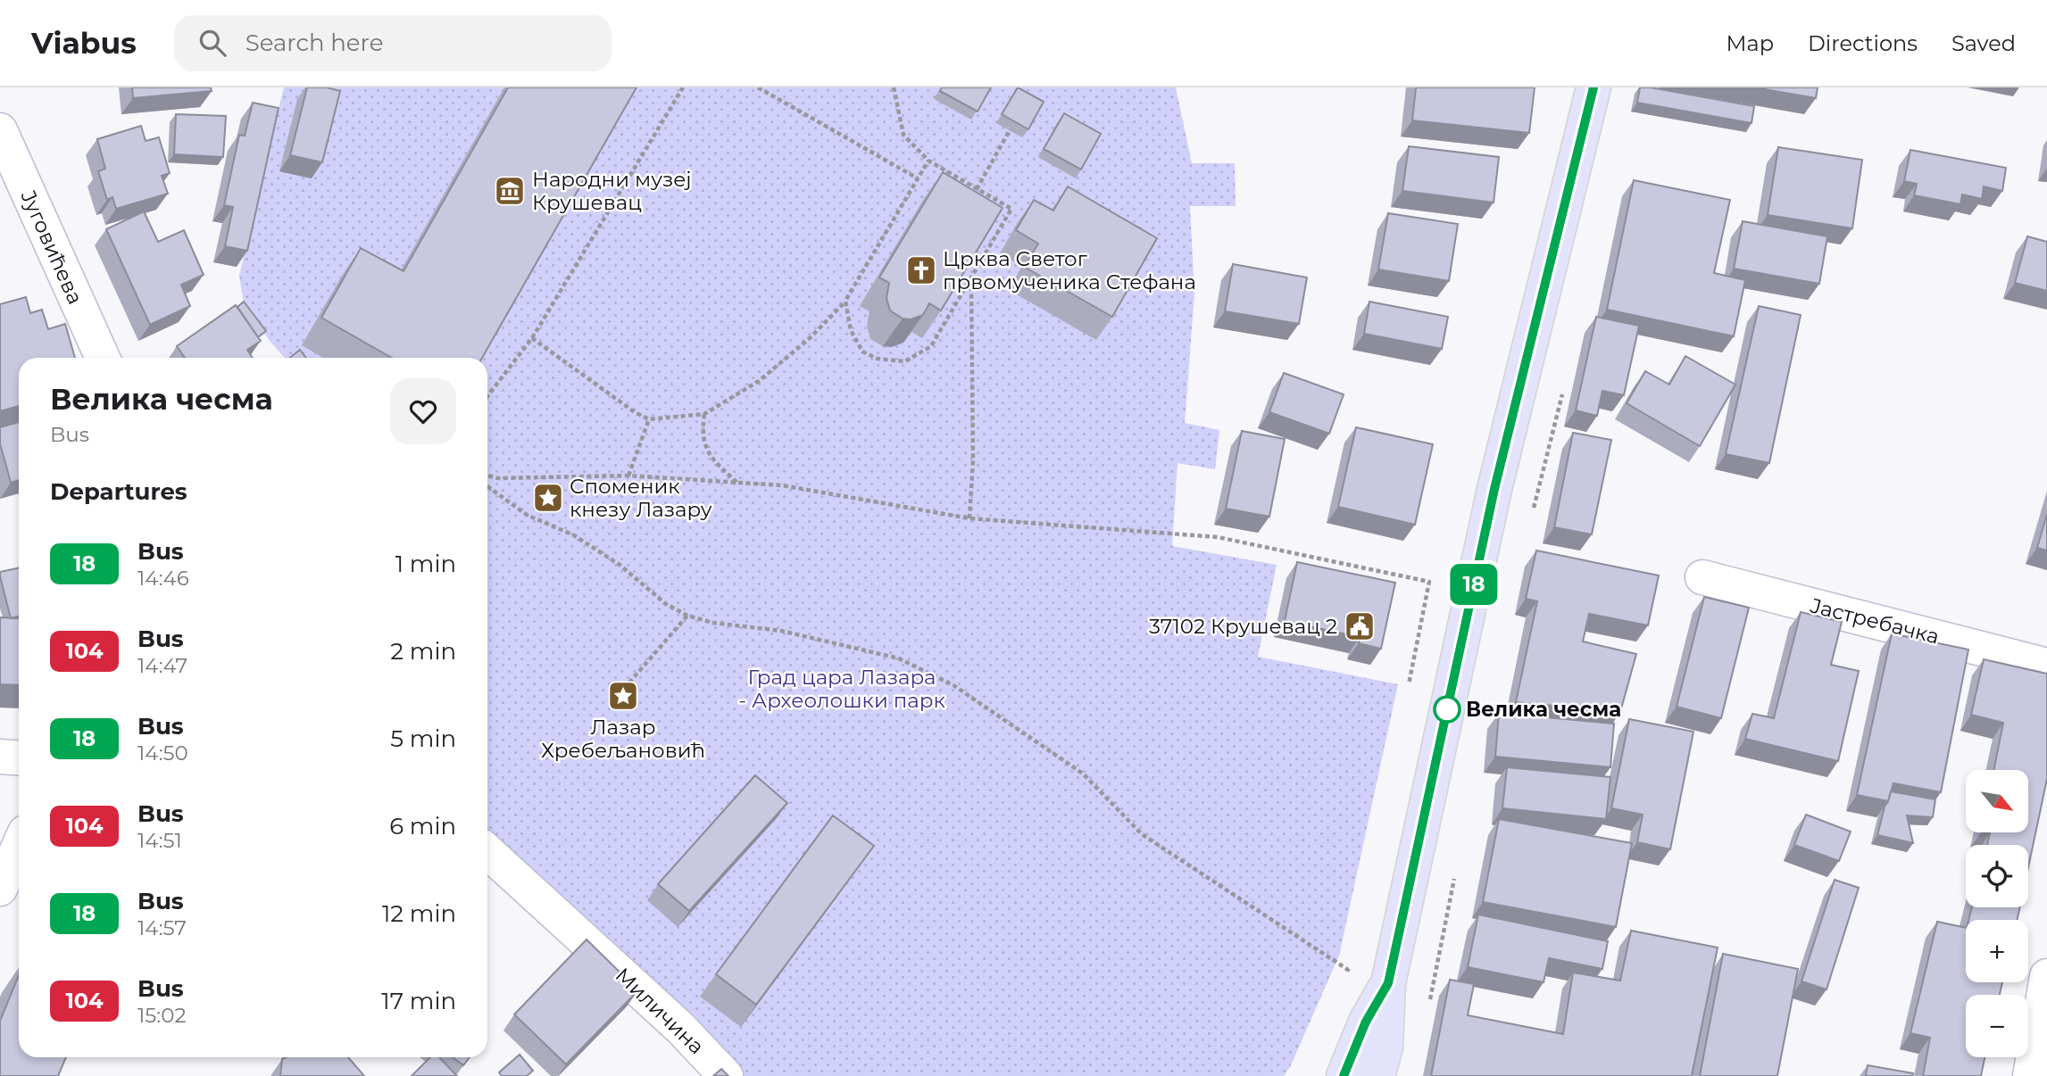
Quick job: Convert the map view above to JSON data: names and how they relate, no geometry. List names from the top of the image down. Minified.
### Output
{"streets":{"street":["Југовићева","Јастребачка","Миличина"]},"parks":["Град цара Лазара - Археолошки парк"],"places":{"museum":["Народни музеј Крушевац"],"church":["Црква Светог првомученика Стефана"],"place":["Споменик кнезу Лазару","Лазар Хребељановић"],"public building":["37102 Крушевац 2"],"other":["Велика чесма"]},"lines":["bus line 18"],"north":"bottom right","page":{"header":"Viabus","search":"Search here","nav":["Map","Directions","Saved"],"on_map":"18","heading":[["Велика чесма","Bus"],"Departures"],"list":[{"mark":"18","name":"Bus","note":"14:46","value":"1 min"},{"mark":"104","name":"Bus","note":"14:47","value":"2 min"},{"mark":"18","name":"Bus","note":"14:50","value":"5 min"},{"mark":"104","name":"Bus","note":"14:51","value":"6 min"},{"mark":"18","name":"Bus","note":"14:57","value":"12 min"},{"mark":"104","name":"Bus","note":"15:02","value":"17 min"}],"map_buttons":["+","−"]}}
